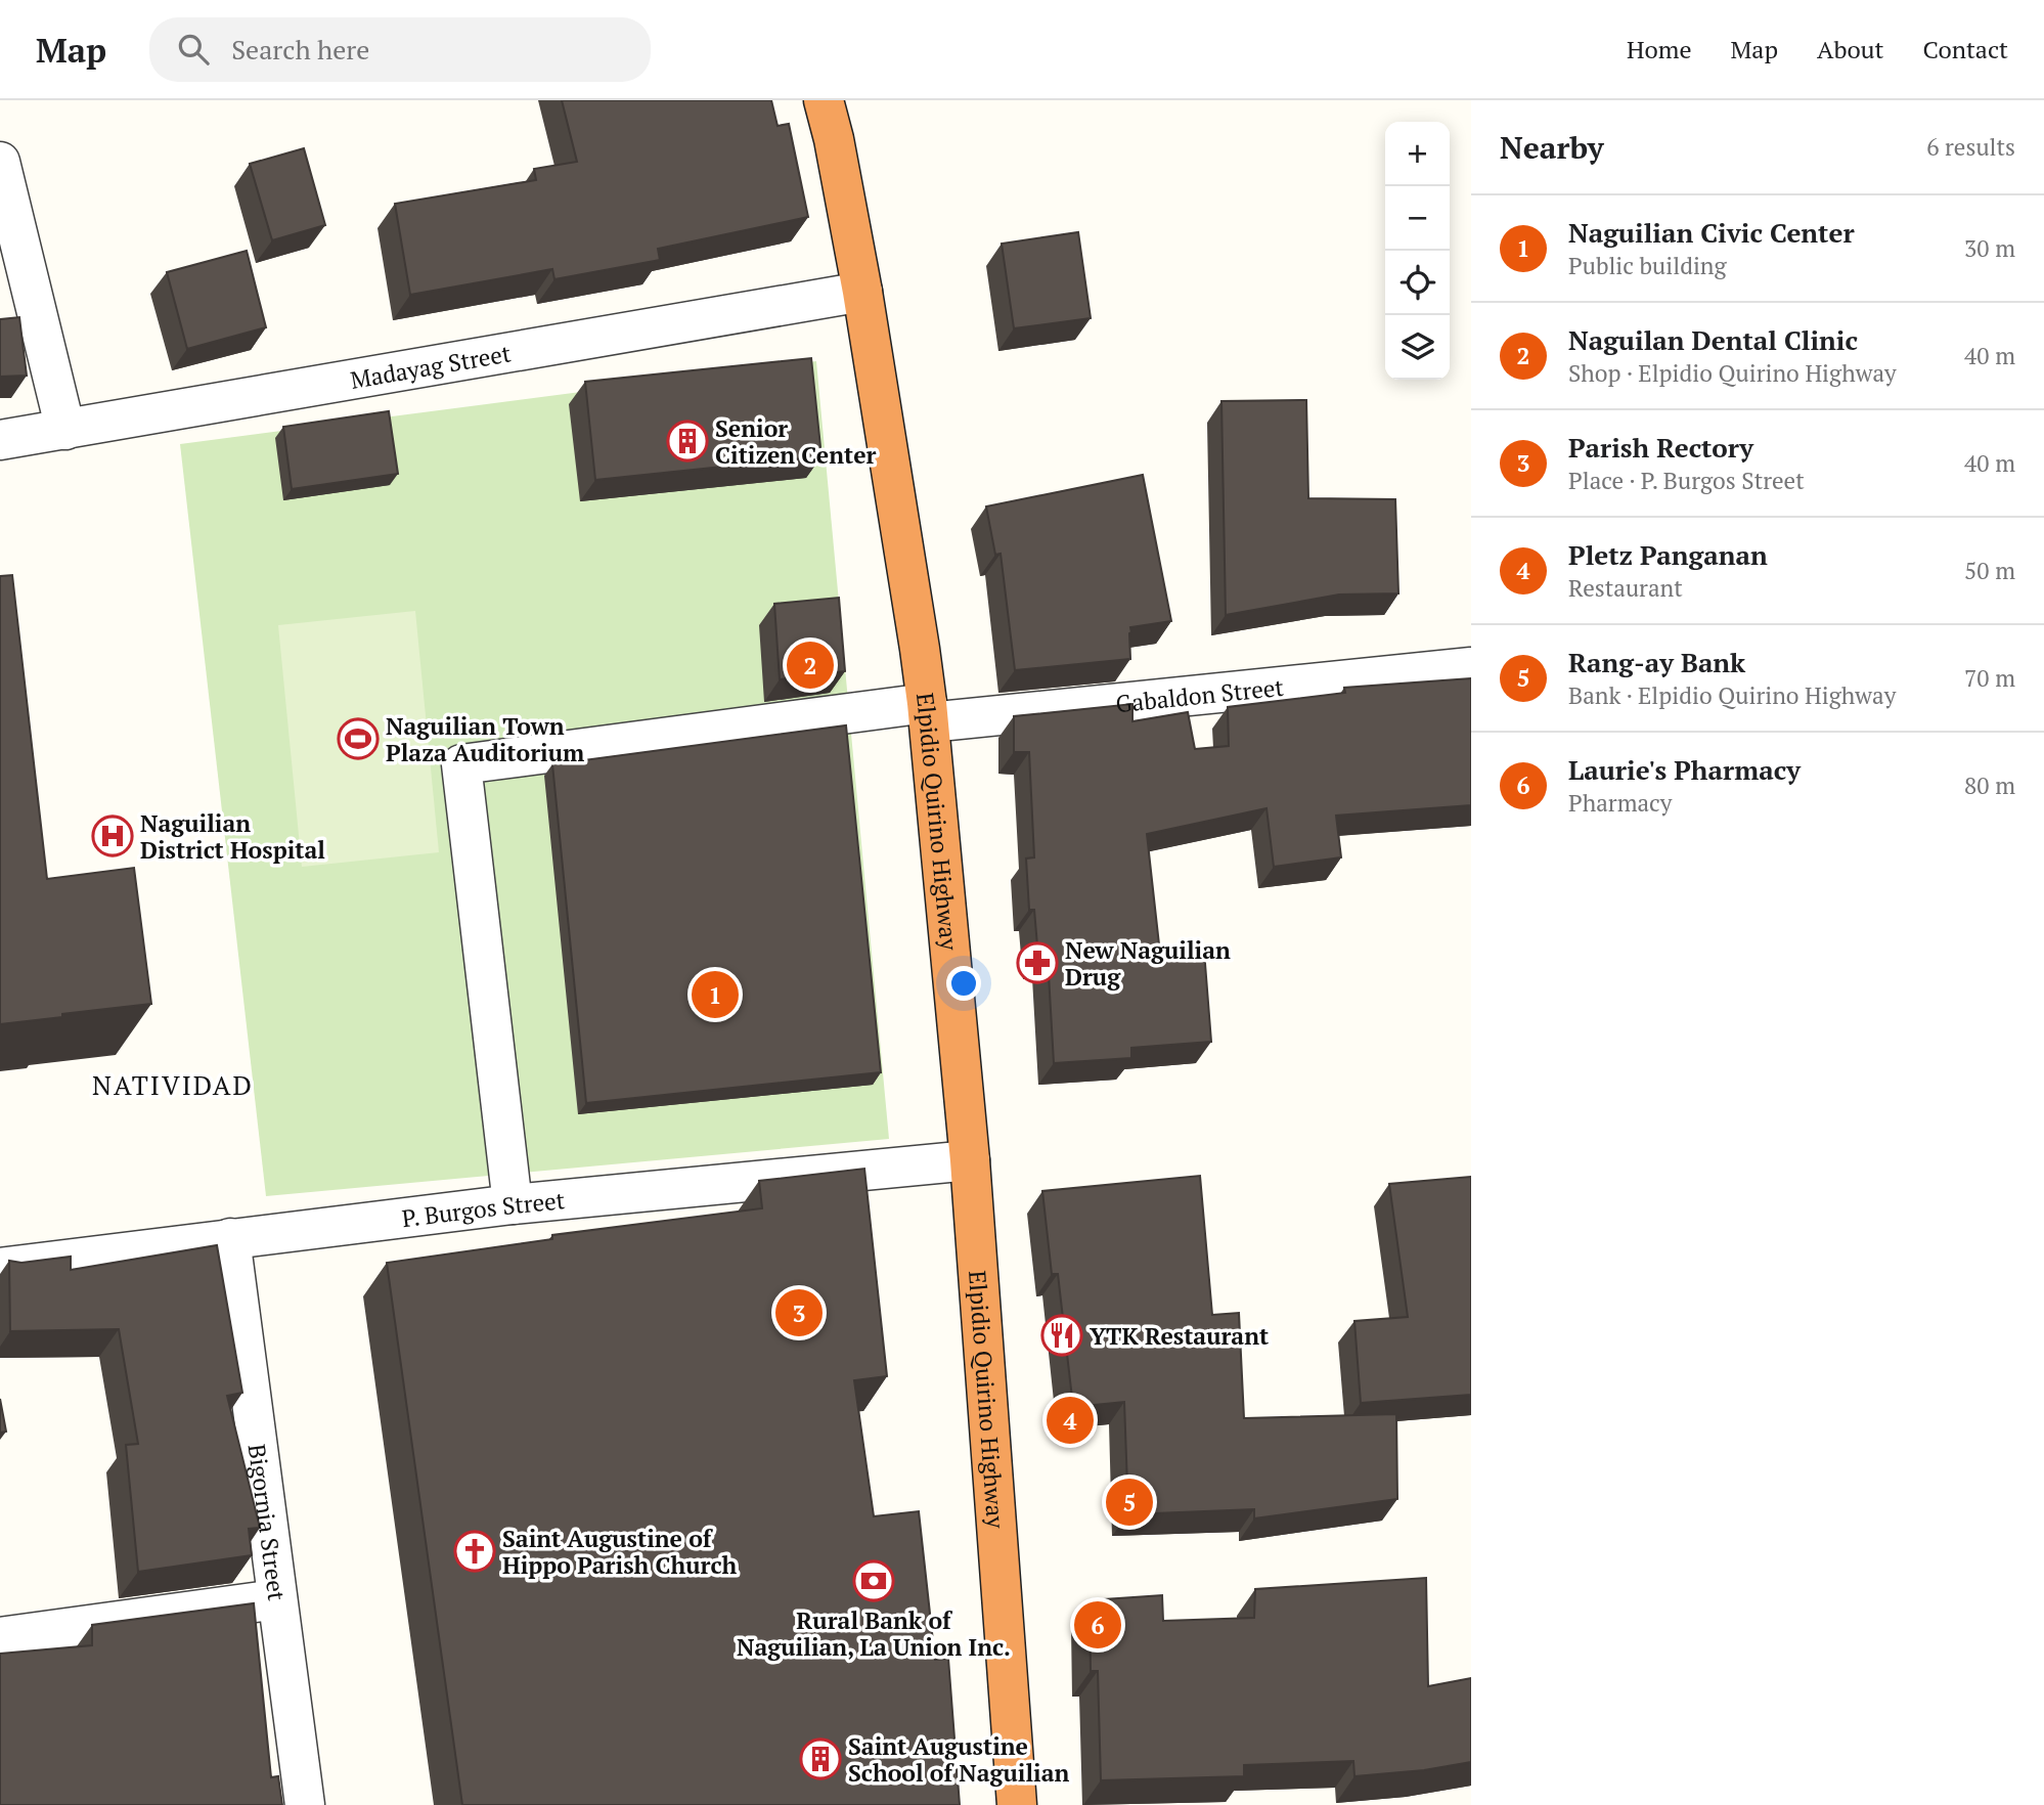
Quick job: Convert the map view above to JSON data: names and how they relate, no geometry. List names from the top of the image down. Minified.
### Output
{"streets":{"highway":["Elpidio Quirino Highway"],"street":["Madayag Street","Gabaldon Street","P. Burgos Street","Bigornia Street"]},"crossings":[["Madayag Street","Elpidio Quirino Highway"],["Gabaldon Street","Elpidio Quirino Highway"],["Gabaldon Street","P. Burgos Street"],["Elpidio Quirino Highway","P. Burgos Street"],["P. Burgos Street","Bigornia Street"]],"districts":["NATIVIDAD"],"places":{"building":["Senior Citizen Center","Saint Augustine School of Naguilian"],"sports":["Naguilian Town Plaza Auditorium"],"hospital":["Naguilian District Hospital"],"pharmacy":["New Naguilian Drug"],"restaurant":["YTK Restaurant"],"church":["Saint Augustine of Hippo Parish Church"],"bank":["Rural Bank of Naguilian, La Union Inc."]},"page":{"header":"Map","search":"Search here","nav":["Home","Map","About","Contact"],"heading":["Nearby","6 results"],"map_buttons":["+","−"],"list":[{"mark":"1","name":"Naguilian Civic Center","note":"Public building","value":"30 m"},{"mark":"2","name":"Naguilan Dental Clinic","note":"Shop · Elpidio Quirino Highway","value":"40 m"},{"mark":"3","name":"Parish Rectory","note":"Place · P. Burgos Street","value":"40 m"},{"mark":"4","name":"Pletz Panganan","note":"Restaurant","value":"50 m"},{"mark":"5","name":"Rang-ay Bank","note":"Bank · Elpidio Quirino Highway","value":"70 m"},{"mark":"6","name":"Laurie's Pharmacy","note":"Pharmacy","value":"80 m"}],"pins":["2","1","3","4","5","6"]}}
